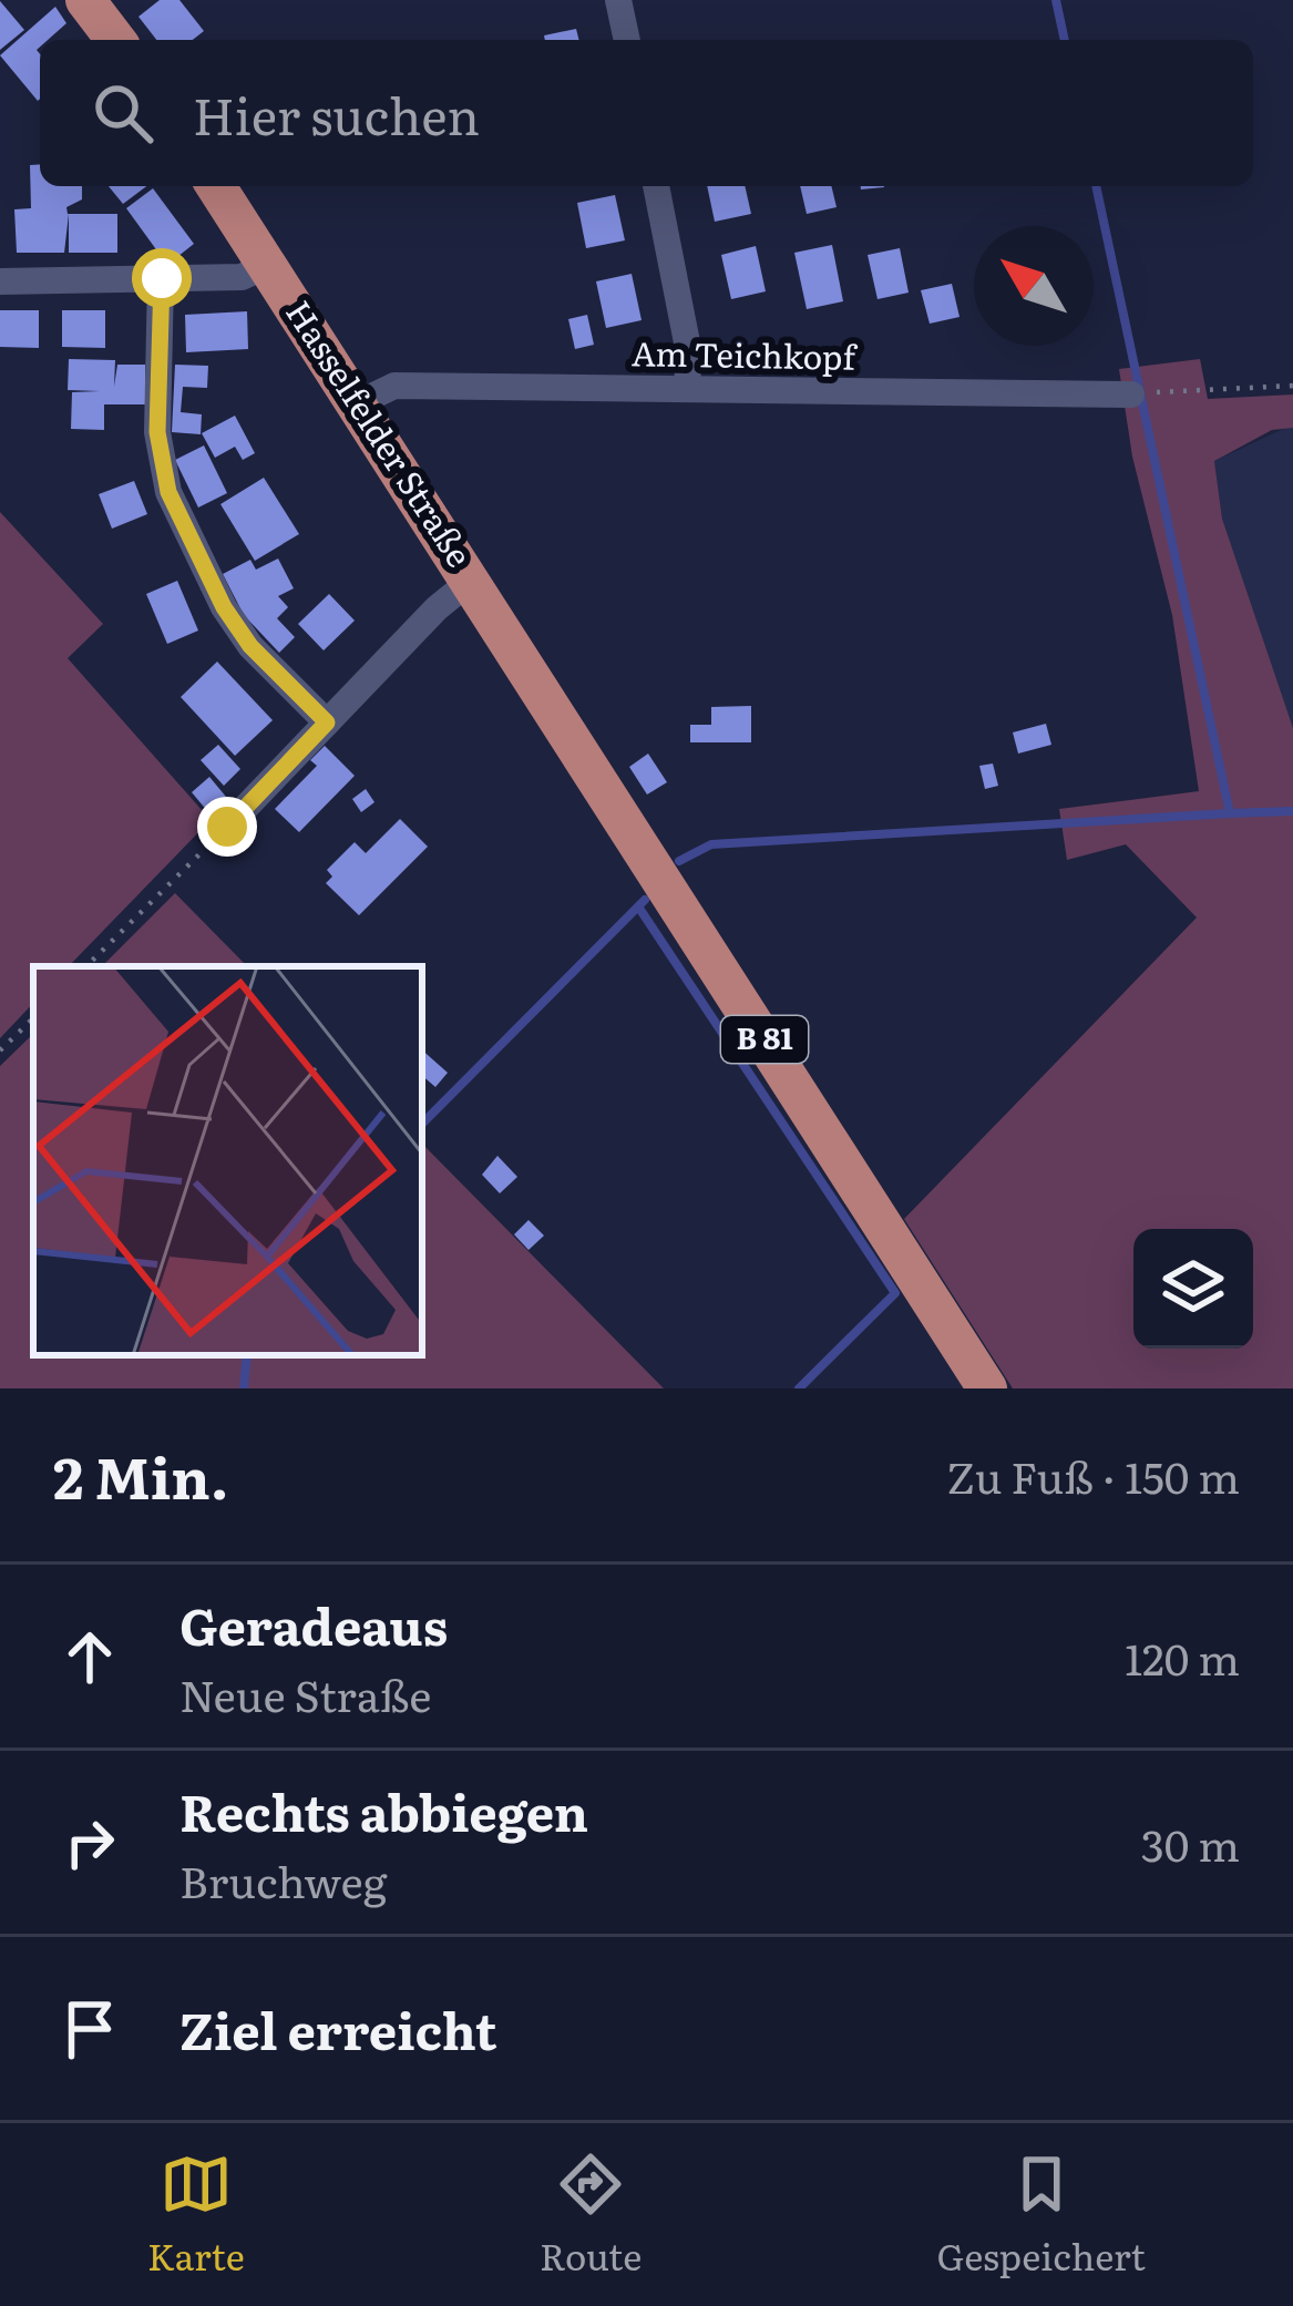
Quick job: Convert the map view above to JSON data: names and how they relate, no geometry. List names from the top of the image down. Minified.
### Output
{"streets":{"main road":["Hasselfelder Straße","B 81"],"street":["Am Teichkopf"]},"crossings":[["Am Teichkopf","Hasselfelder Straße"]],"north":"top left","page":{"search":"Hier suchen","heading":["2 Min.","Zu Fuß · 150 m"],"list":[["Geradeaus","Neue Straße","120 m"],["Rechts abbiegen","Bruchweg","30 m"],"Ziel erreicht"],"nav":["Karte","Route","Gespeichert"]}}
